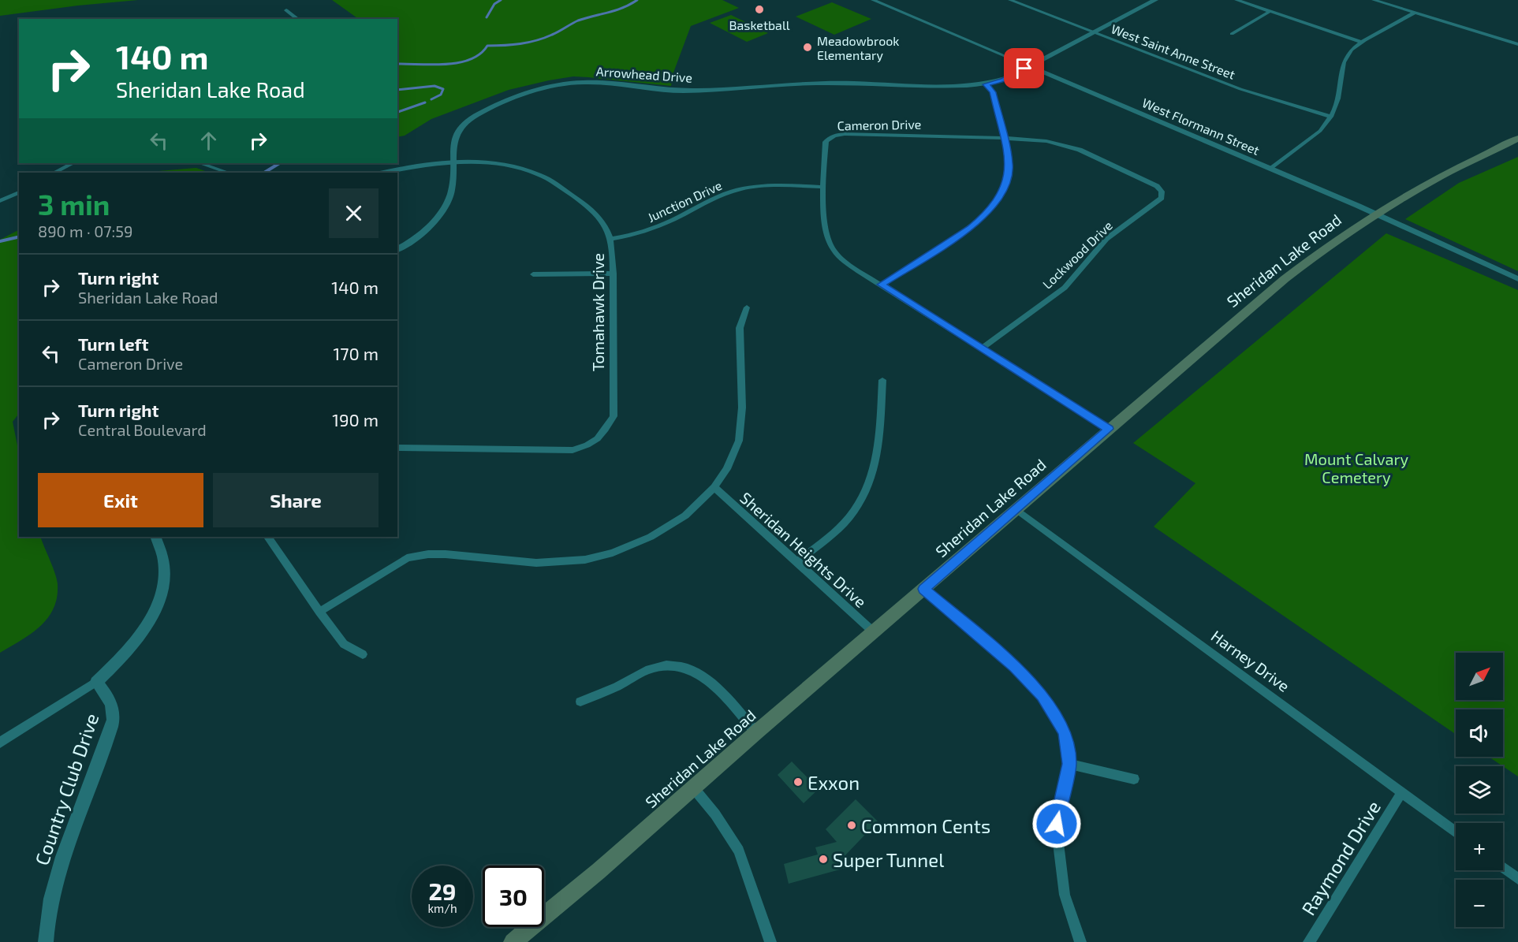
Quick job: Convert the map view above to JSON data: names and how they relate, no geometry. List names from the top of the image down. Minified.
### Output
{"streets":{"main road":["Sheridan Lake Road"],"street":["West Saint Anne Street","Arrowhead Drive","Cameron Drive","West Flormann Street","Junction Drive","Lockwood Drive","Tomahawk Drive","Sheridan Heights Drive","Harney Drive","Country Club Drive","Raymond Drive"]},"crossings":[["West Saint Anne Street","Arrowhead Drive"],["Arrowhead Drive","West Flormann Street"],["Arrowhead Drive","Tomahawk Drive"],["Cameron Drive","Junction Drive"],["Cameron Drive","Lockwood Drive"],["Cameron Drive","Sheridan Lake Road"],["West Flormann Street","Sheridan Lake Road"],["Junction Drive","Tomahawk Drive"],["Sheridan Lake Road","Sheridan Heights Drive"],["Sheridan Lake Road","Harney Drive"],["Harney Drive","Raymond Drive"]],"parks":["Mount Calvary Cemetery"],"places":["Basketball","Meadowbrook Elementary","Exxon","Common Cents","Super Tunnel"],"north":"top right","page":{"turn":["140 m","Sheridan Lake Road"],"heading":["3 min","890 m · 07:59"],"list":[{"name":"Turn right","note":"Sheridan Lake Road","value":"140 m"},{"name":"Turn left","note":"Cameron Drive","value":"170 m"},{"name":"Turn right","note":"Central Boulevard","value":"190 m"}],"buttons":["Exit","Share"],"map_buttons":["+","−"],"speed":"29 km/h","limit":"30"}}
